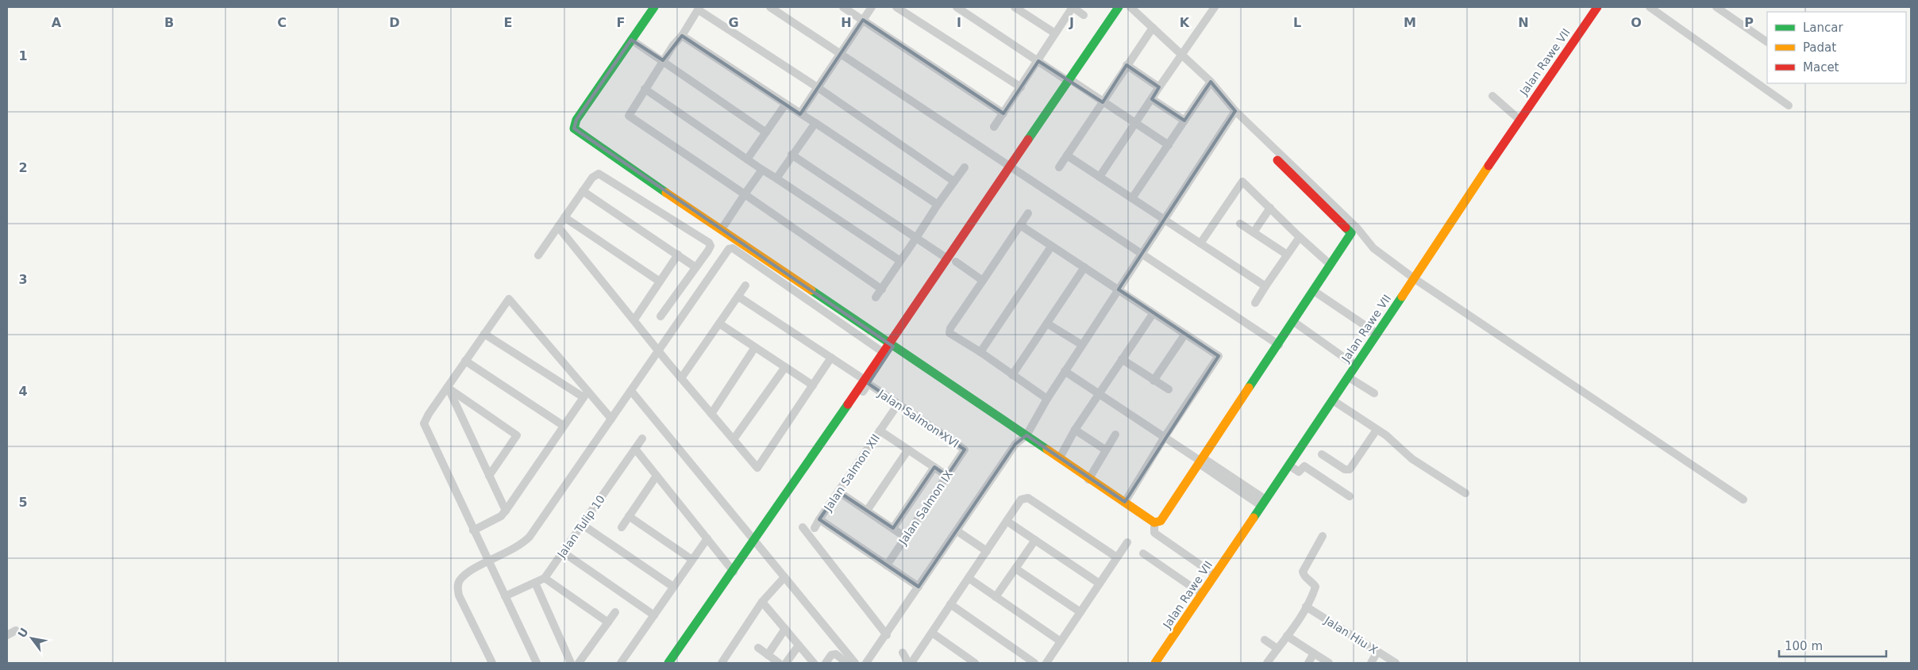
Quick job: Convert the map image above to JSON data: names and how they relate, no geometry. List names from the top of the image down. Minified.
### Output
{"streets":{"street":["Jalan Rawe VII","Jalan Salmon XVI","Jalan Salmon XII","Jalan Salmon IX","Jalan Tulip 10","Jalan Hiu X"]},"crossings":[["Jalan Salmon XVI","Jalan Salmon XII"],["Jalan Salmon XVI","Jalan Salmon IX"],["Jalan Salmon XII","Jalan Salmon IX"]],"legend":["Lancar","Padat","Macet"],"scale_bar":"100 m","north":"top left","grid":{"columns":["A","B","C","D","E","F","G","H","I","J","K","L","M","N","O","P"],"rows":["1","2","3","4","5"]}}
